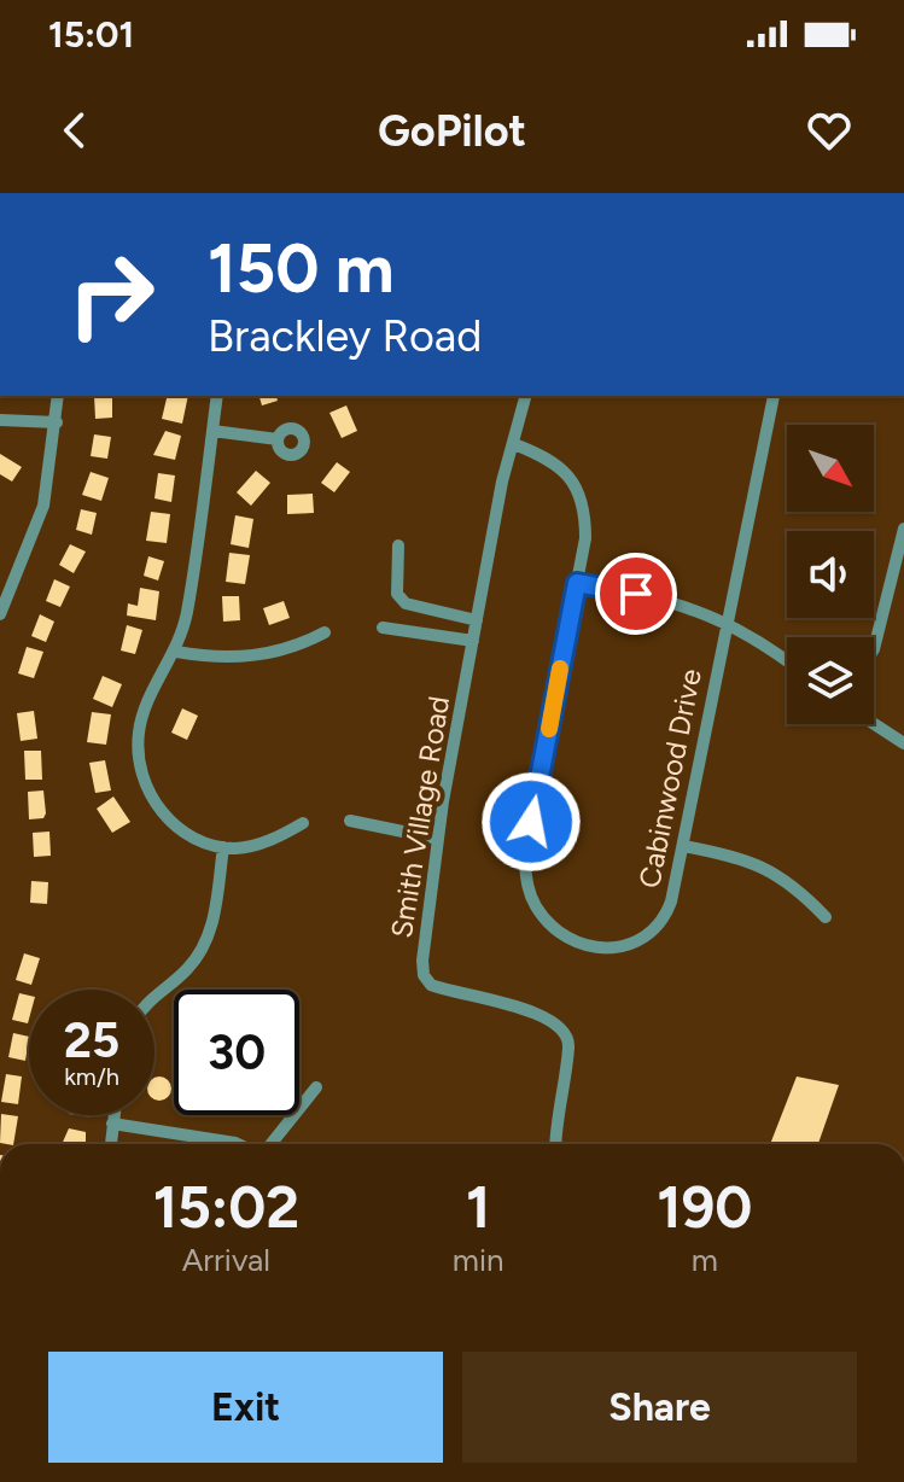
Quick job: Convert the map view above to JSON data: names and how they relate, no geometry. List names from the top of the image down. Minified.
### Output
{"streets":{"street":["Cabinwood Drive","Smith Village Road"]},"crossings":[["Cabinwood Drive","Smith Village Road"]],"north":"bottom right","page":{"status":"15:01","header":"GoPilot","turn":["150 m","Brackley Road"],"speed":"25 km/h","limit":"30","eta":["15:02","Arrival","1","min","190","m"],"buttons":["Exit","Share"]}}
